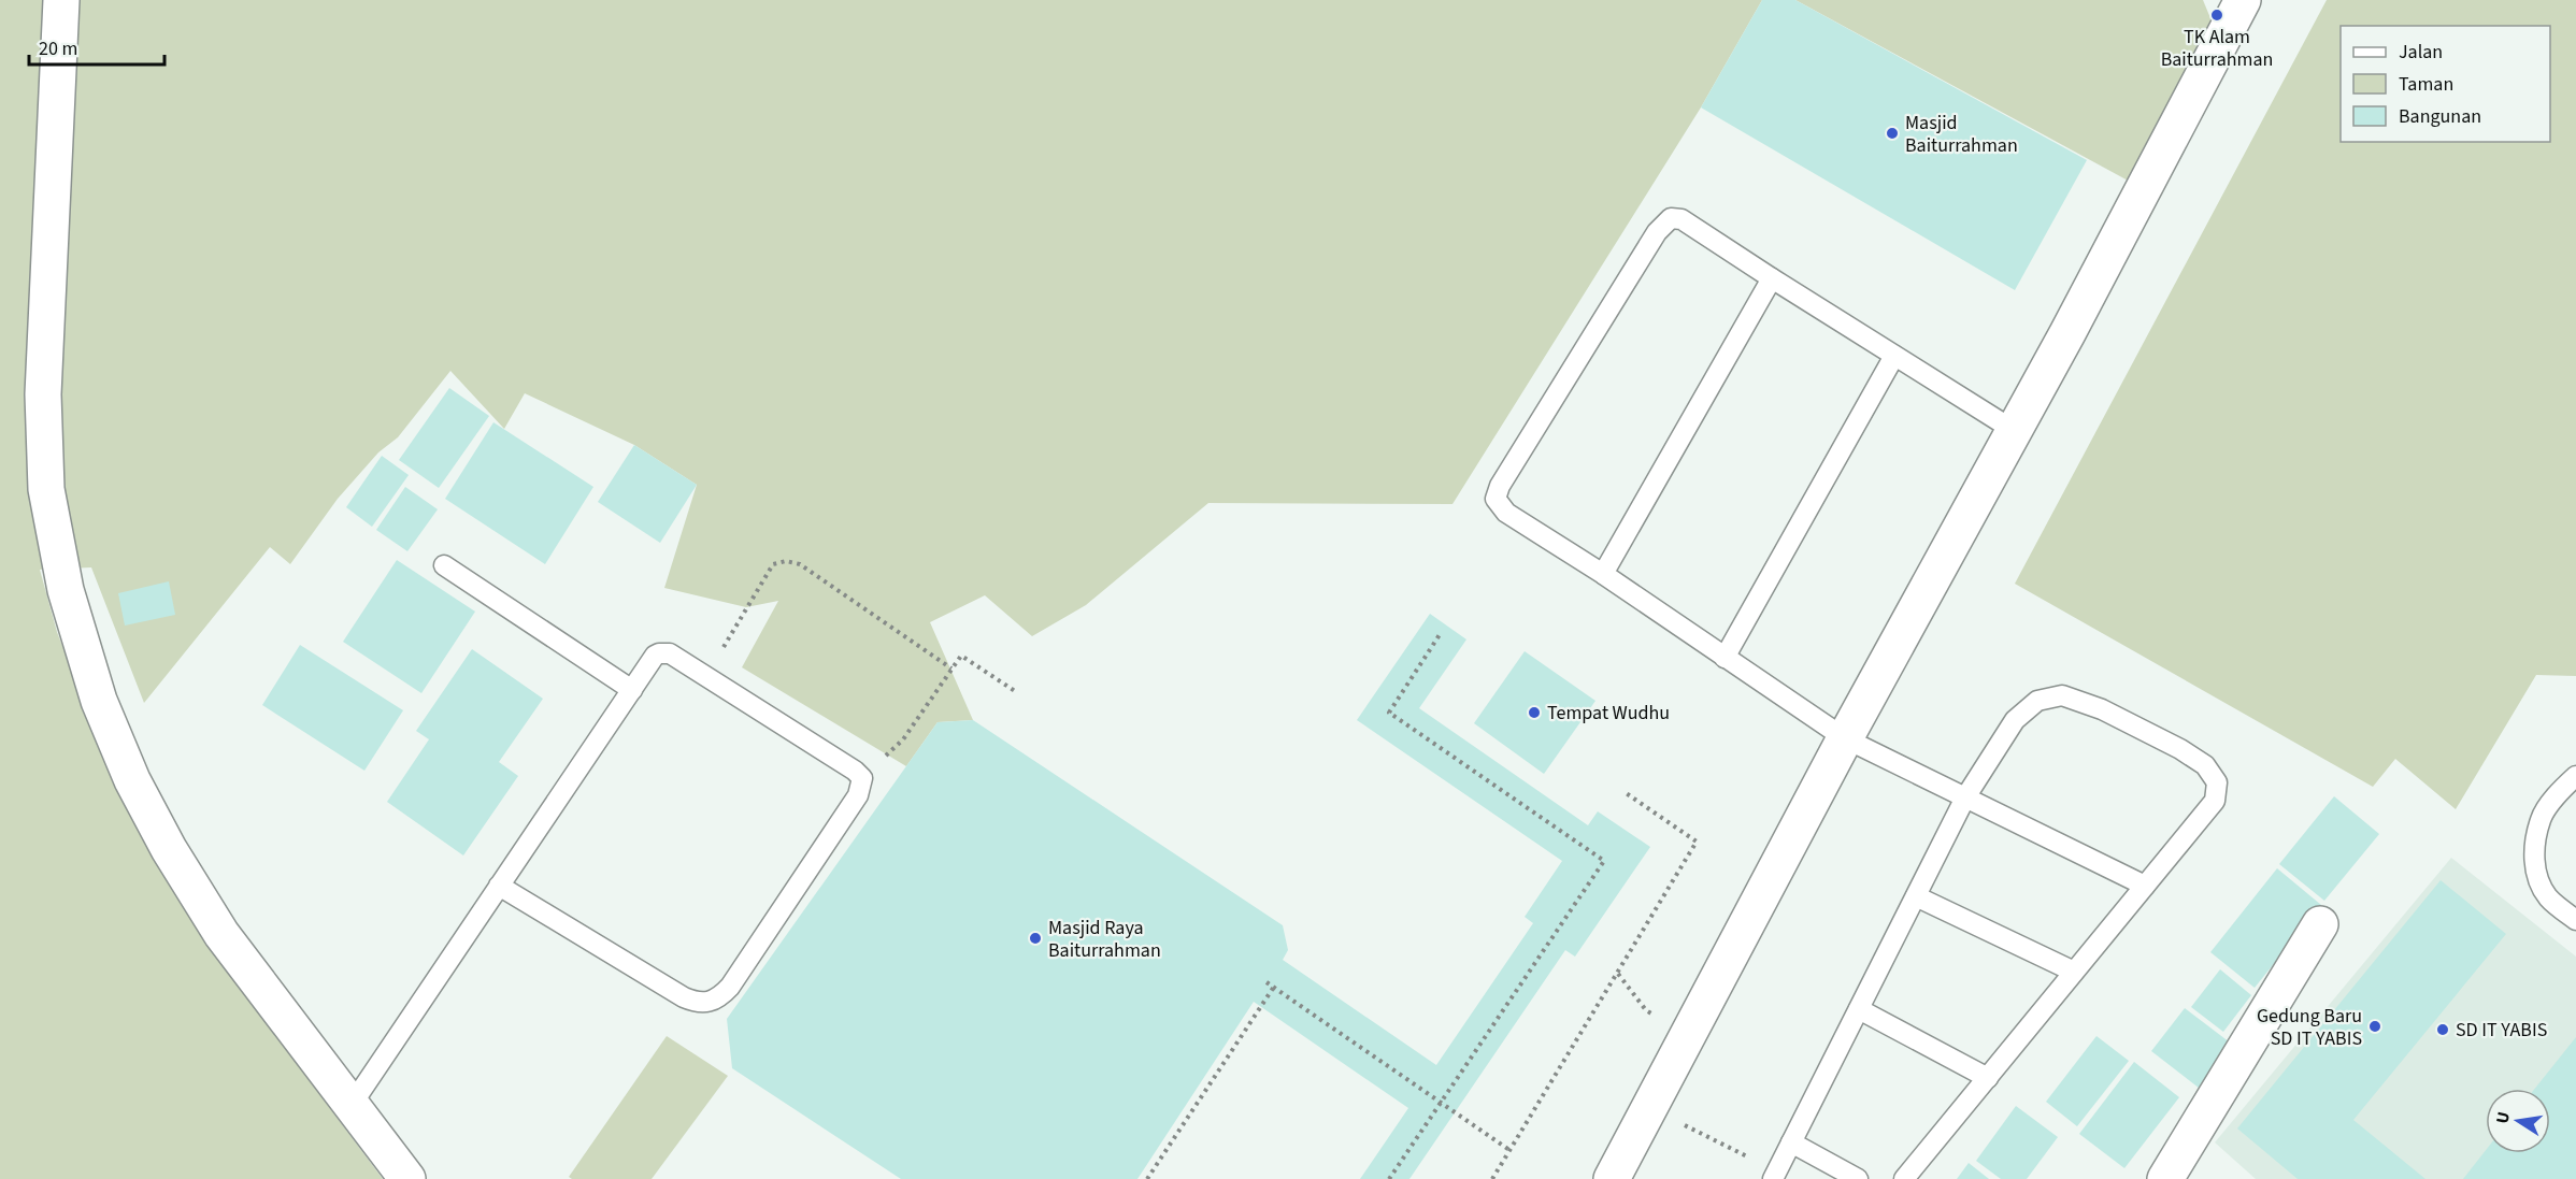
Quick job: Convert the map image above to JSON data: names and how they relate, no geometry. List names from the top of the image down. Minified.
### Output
{"places":["TK Alam Baiturrahman","Masjid Baiturrahman","Tempat Wudhu","Masjid Raya Baiturrahman","Gedung Baru SD IT YABIS","SD IT YABIS"],"legend":["Jalan","Taman","Bangunan"],"scale_bar":"20 m","north":"left"}
